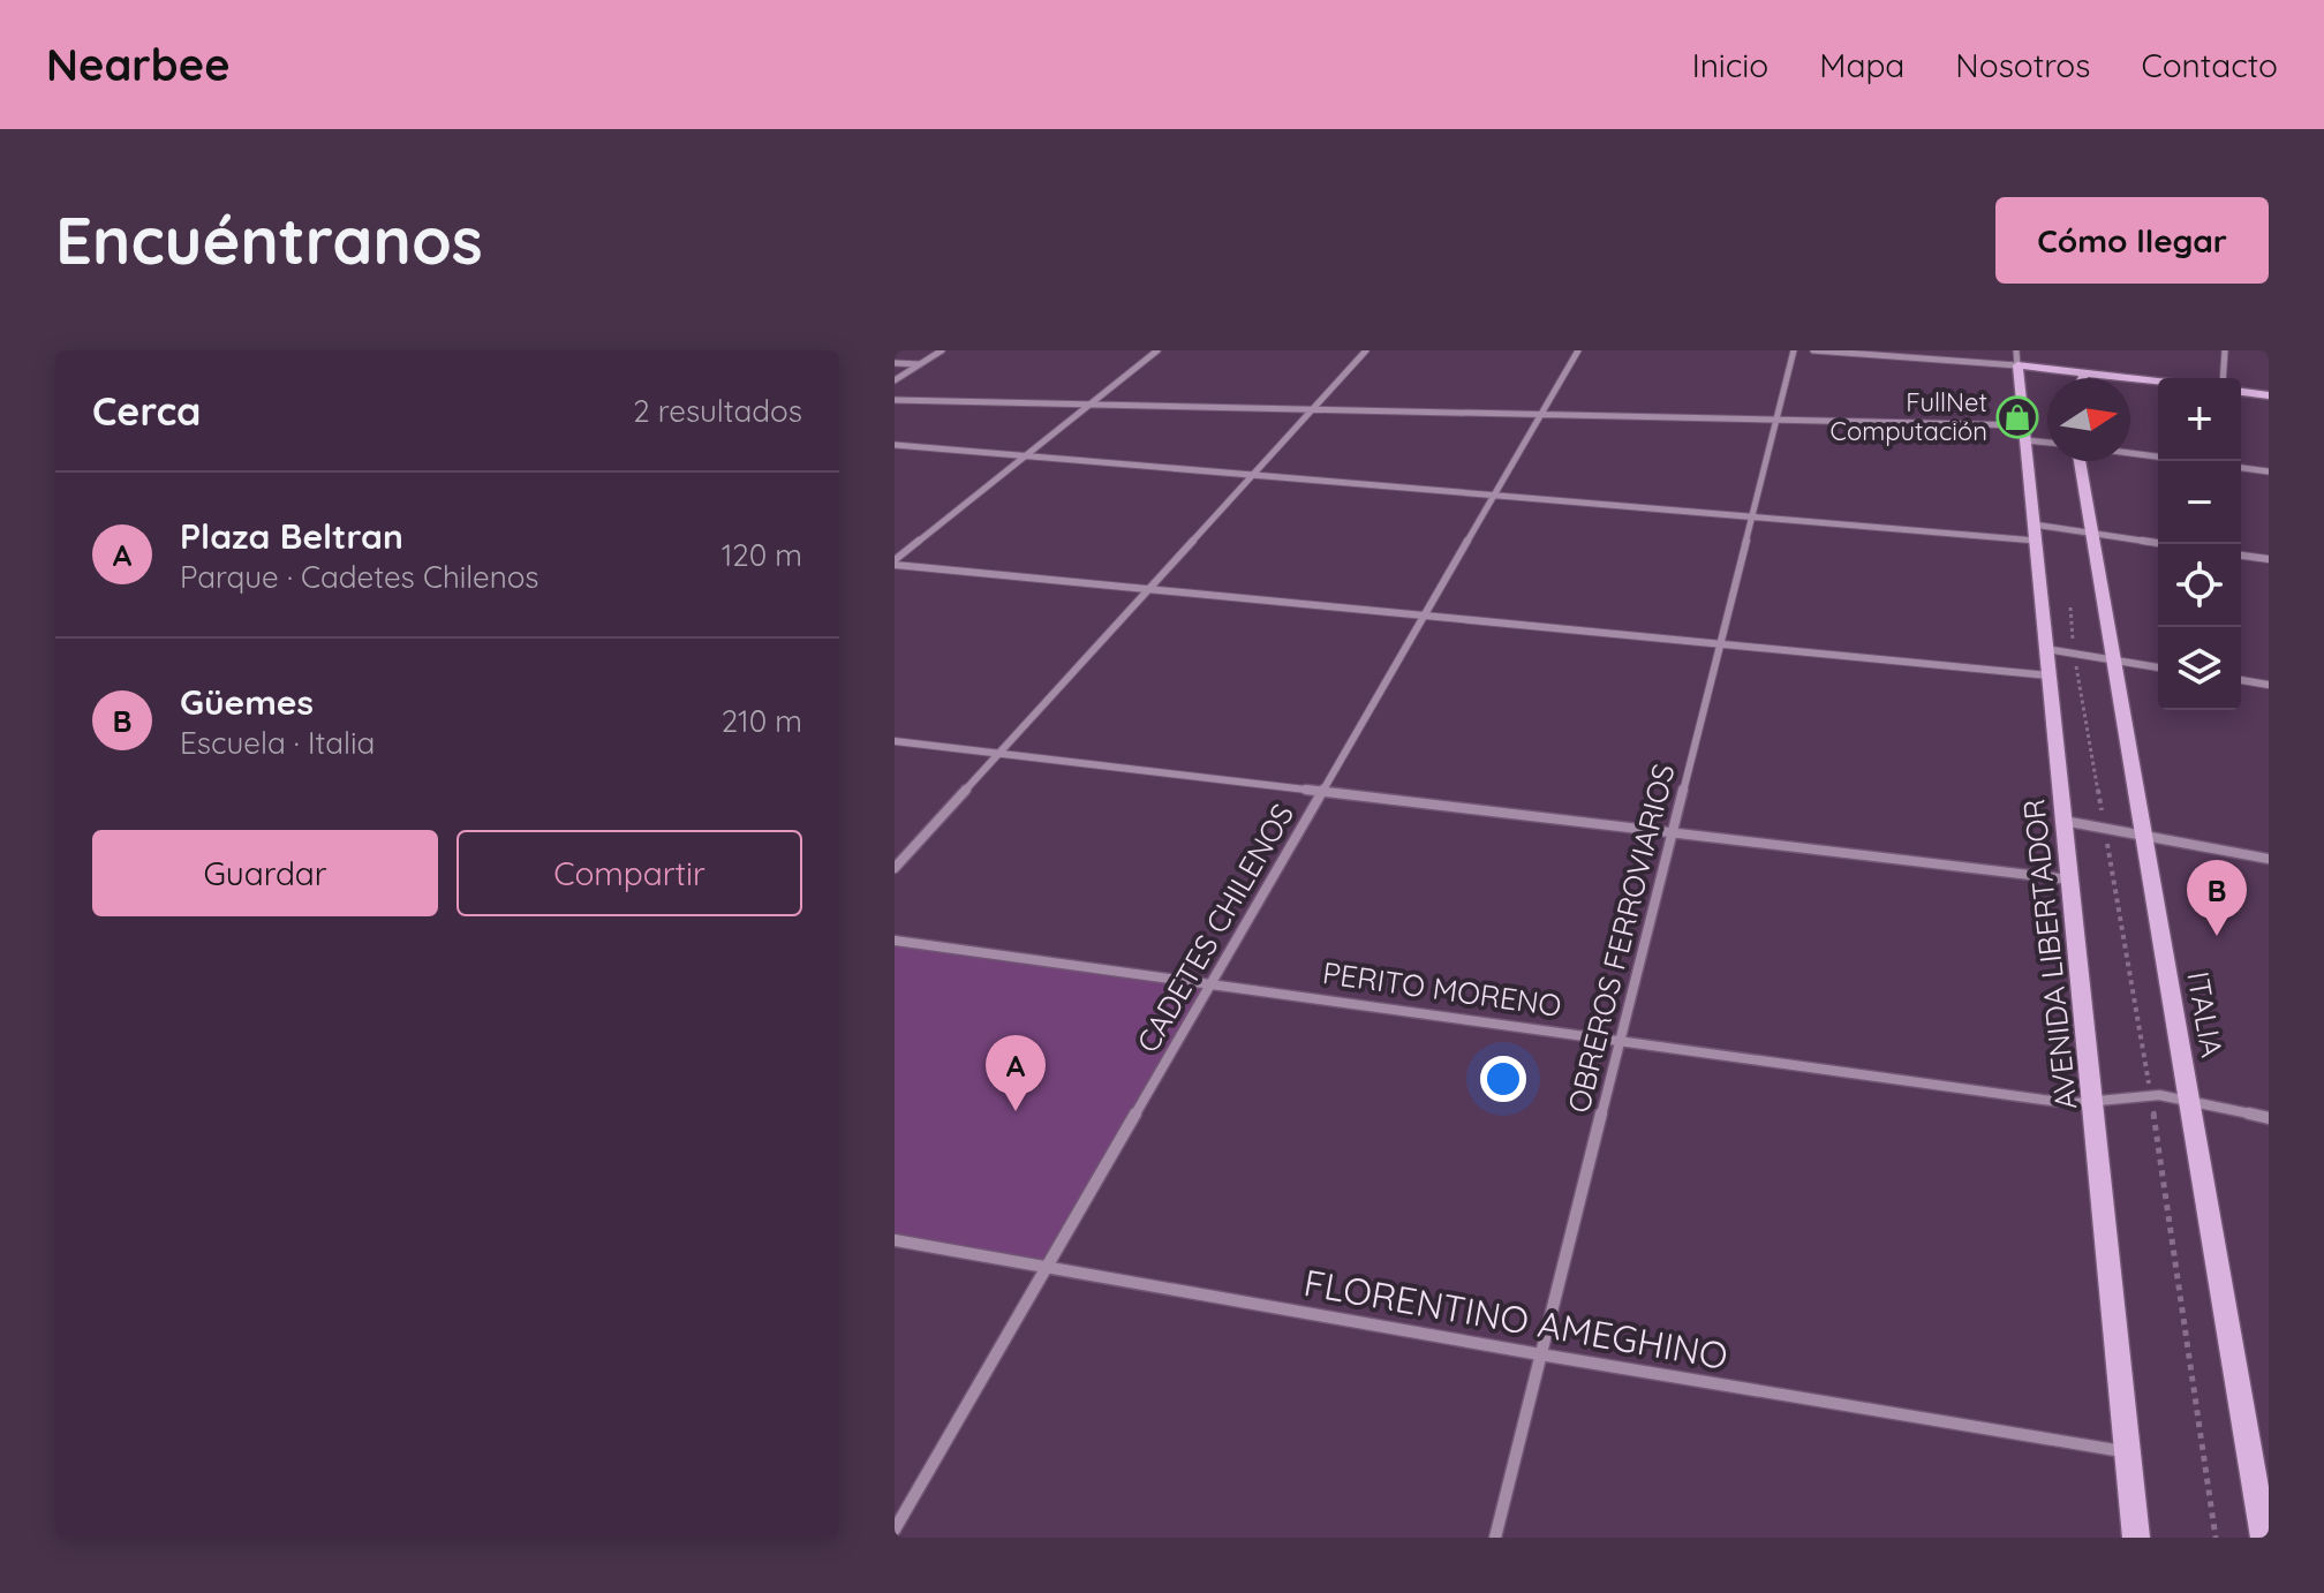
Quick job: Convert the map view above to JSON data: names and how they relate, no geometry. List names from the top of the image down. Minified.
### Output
{"streets":{"main road":["AVENIDA LIBERTADOR","ITALIA"],"street":["CADETES CHILENOS","OBREROS FERROVIARIOS","PERITO MORENO","FLORENTINO AMEGHINO"]},"crossings":[["CADETES CHILENOS","PERITO MORENO"],["CADETES CHILENOS","FLORENTINO AMEGHINO"],["OBREROS FERROVIARIOS","PERITO MORENO"],["OBREROS FERROVIARIOS","FLORENTINO AMEGHINO"],["AVENIDA LIBERTADOR","PERITO MORENO"],["AVENIDA LIBERTADOR","FLORENTINO AMEGHINO"],["PERITO MORENO","ITALIA"]],"places":{"shop":["FullNet Computación"]},"north":"right","page":{"header":"Nearbee","nav":["Inicio","Mapa","Nosotros","Contacto"],"buttons":["Cómo llegar",["Guardar","Compartir"]],"title":"Encuéntranos","heading":["Cerca","2 resultados"],"map_buttons":["+","−"],"list":[{"mark":"A","name":"Plaza Beltran","note":"Parque · Cadetes Chilenos","value":"120 m"},{"mark":"B","name":"Güemes","note":"Escuela · Italia","value":"210 m"}],"pins":["B","A"]}}
